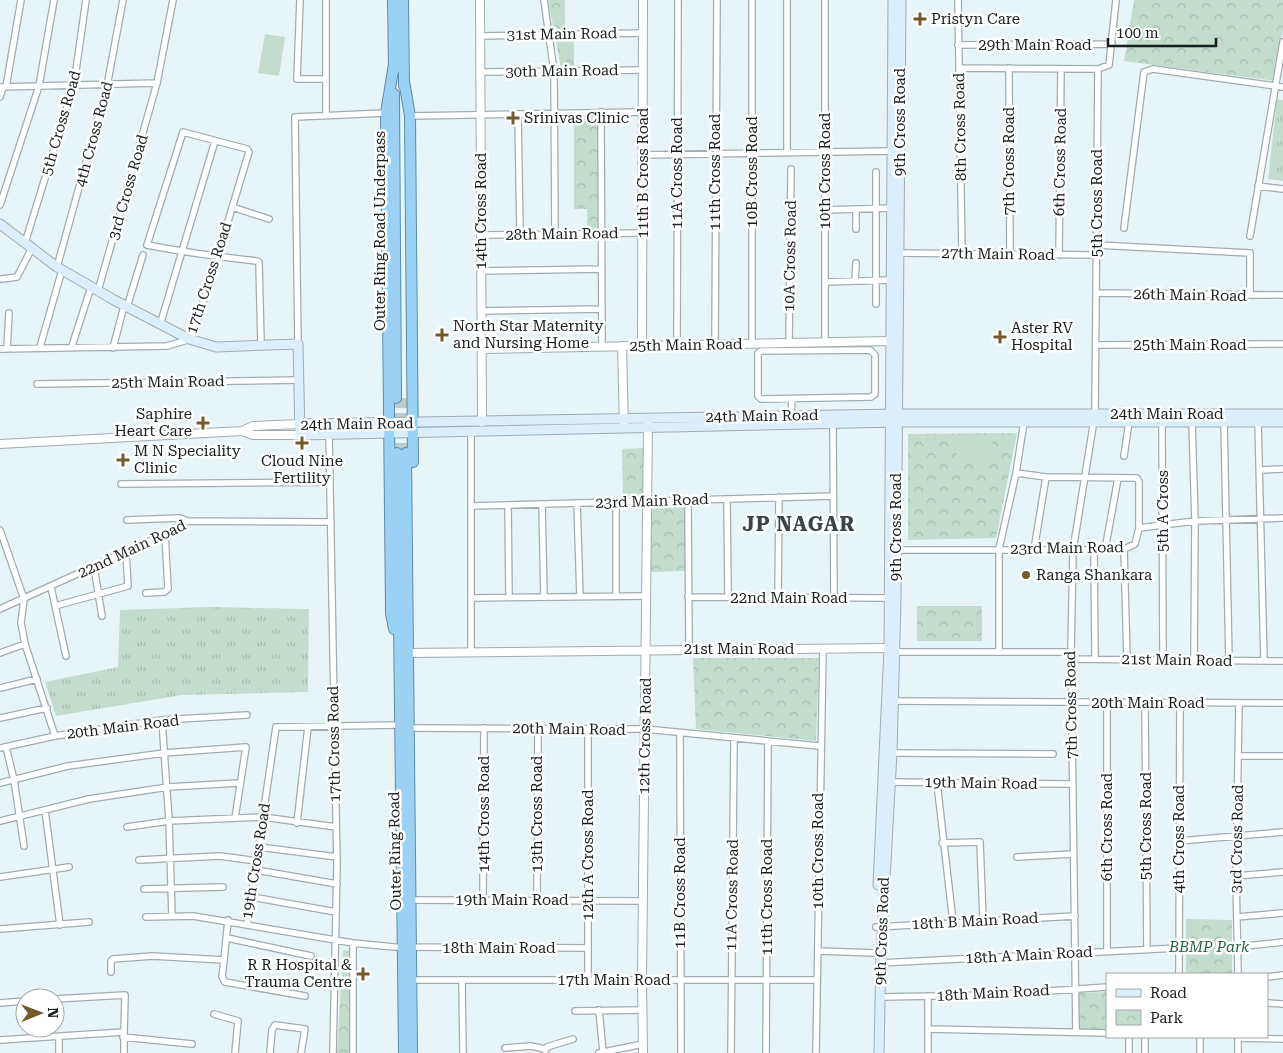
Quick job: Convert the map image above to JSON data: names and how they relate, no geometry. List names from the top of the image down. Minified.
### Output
{"streets":{"highway":["Outer Ring Road Underpass","Outer Ring Road"],"main road":["9th Cross Road","24th Main Road"],"street":["31st Main Road","29th Main Road","30th Main Road","5th Cross Road","8th Cross Road","4th Cross Road","7th Cross Road","6th Cross Road","10th Cross Road","11th Cross Road","10B Cross Road","11th B Cross Road","11A Cross Road","3rd Cross Road","14th Cross Road","28th Main Road","27th Main Road","10A Cross Road","17th Cross Road","26th Main Road","25th Main Road","23rd Main Road","5th A Cross","22nd Main Road","21st Main Road","20th Main Road","12th Cross Road","19th Main Road","13th Cross Road","12th A Cross Road","19th Cross Road","11B Cross Road","18th B Main Road","18th Main Road","18th A Main Road","17th Main Road"]},"crossings":[["31st Main Road","11th B Cross Road"],["31st Main Road","14th Cross Road"],["29th Main Road","8th Cross Road"],["30th Main Road","11th B Cross Road"],["30th Main Road","14th Cross Road"],["9th Cross Road","27th Main Road"],["9th Cross Road","25th Main Road"],["9th Cross Road","24th Main Road"],["9th Cross Road","23rd Main Road"],["9th Cross Road","22nd Main Road"],["9th Cross Road","21st Main Road"],["9th Cross Road","20th Main Road"],["9th Cross Road","19th Main Road"],["9th Cross Road","18th B Main Road"],["9th Cross Road","18th Main Road"],["9th Cross Road","18th A Main Road"],["5th Cross Road","7th Cross Road"],["5th Cross Road","27th Main Road"],["5th Cross Road","26th Main Road"],["5th Cross Road","25th Main Road"],["5th Cross Road","24th Main Road"],["5th Cross Road","20th Main Road"],["5th Cross Road","18th A Main Road"],["8th Cross Road","27th Main Road"],["4th Cross Road","17th Cross Road"],["4th Cross Road","20th Main Road"],["4th Cross Road","18th A Main Road"],["7th Cross Road","27th Main Road"],["7th Cross Road","24th Main Road"],["7th Cross Road","23rd Main Road"],["7th Cross Road","21st Main Road"],["7th Cross Road","20th Main Road"],["7th Cross Road","19th Main Road"],["7th Cross Road","18th B Main Road"],["7th Cross Road","18th Main Road"],["7th Cross Road","18th A Main Road"],["6th Cross Road","27th Main Road"],["6th Cross Road","20th Main Road"],["6th Cross Road","18th A Main Road"],["10th Cross Road","25th Main Road"],["10th Cross Road","21st Main Road"],["10th Cross Road","20th Main Road"],["10th Cross Road","17th Main Road"],["11th Cross Road","25th Main Road"],["11th Cross Road","20th Main Road"],["11th Cross Road","17th Main Road"],["10B Cross Road","25th Main Road"],["11th B Cross Road","28th Main Road"],["11th B Cross Road","25th Main Road"],["11A Cross Road","25th Main Road"],["11A Cross Road","20th Main Road"],["11A Cross Road","17th Main Road"],["3rd Cross Road","17th Cross Road"],["3rd Cross Road","20th Main Road"],["14th Cross Road","28th Main Road"],["14th Cross Road","25th Main Road"],["14th Cross Road","24th Main Road"],["14th Cross Road","20th Main Road"],["14th Cross Road","19th Main Road"],["10A Cross Road","25th Main Road"],["17th Cross Road","24th Main Road"],["17th Cross Road","22nd Main Road"],["17th Cross Road","20th Main Road"],["17th Cross Road","18th Main Road"],["24th Main Road","5th A Cross"],["24th Main Road","12th Cross Road"],["23rd Main Road","5th A Cross"],["23rd Main Road","12th Cross Road"],["5th A Cross","21st Main Road"],["21st Main Road","12th Cross Road"],["21st Main Road","Outer Ring Road"],["20th Main Road","12th Cross Road"],["20th Main Road","13th Cross Road"],["20th Main Road","Outer Ring Road"],["20th Main Road","12th A Cross Road"],["20th Main Road","19th Cross Road"],["20th Main Road","11B Cross Road"],["12th Cross Road","19th Main Road"],["12th Cross Road","17th Main Road"],["19th Main Road","13th Cross Road"],["19th Main Road","Outer Ring Road"],["19th Main Road","12th A Cross Road"],["Outer Ring Road","18th Main Road"],["Outer Ring Road","17th Main Road"],["12th A Cross Road","18th Main Road"],["12th A Cross Road","17th Main Road"],["19th Cross Road","18th Main Road"],["11B Cross Road","17th Main Road"]],"districts":["JP NAGAR"],"parks":["BBMP Park"],"places":{"health":["Pristyn Care","Srinivas Clinic","North Star Maternity and Nursing Home","Aster RV Hospital","Saphire Heart Care","Cloud Nine Fertility","M N Speciality Clinic","R R Hospital & Trauma Centre"],"other":["Ranga Shankara"]},"legend":["Road","Park"],"scale_bar":"100 m","north":"right"}
